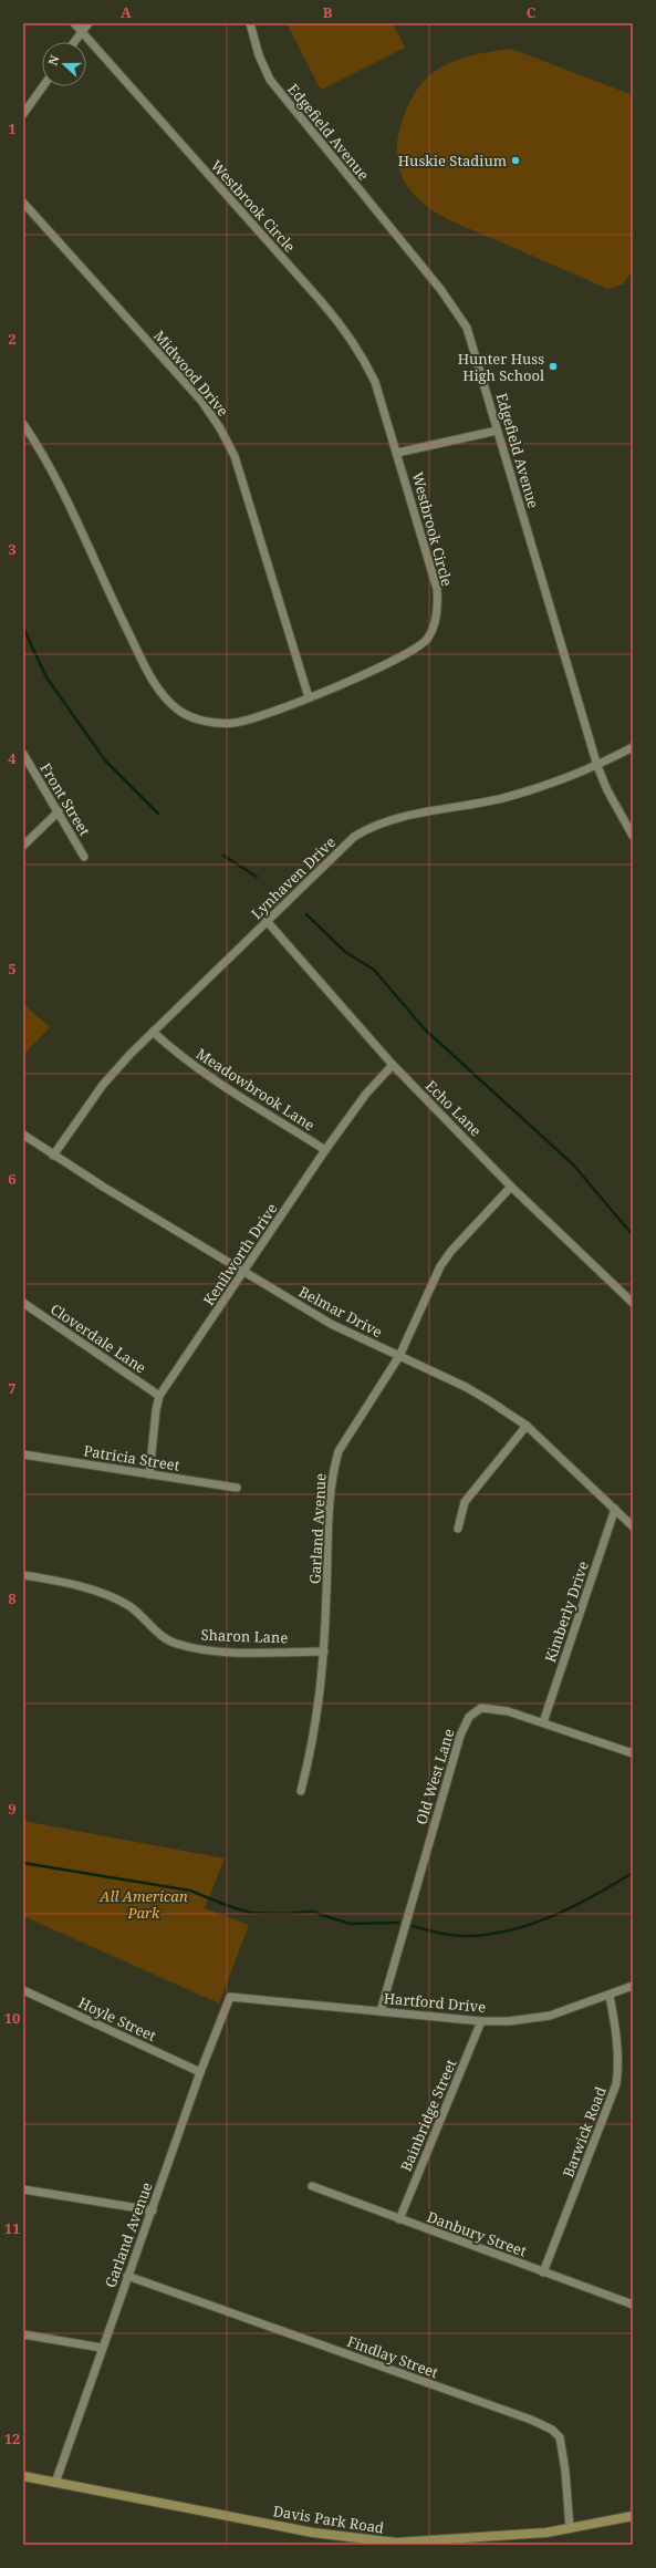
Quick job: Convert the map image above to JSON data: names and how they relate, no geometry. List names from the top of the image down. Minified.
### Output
{"streets":{"main road":["Davis Park Road"],"street":["Edgefield Avenue","Westbrook Circle","Midwood Drive","Front Street","Lynhaven Drive","Meadowbrook Lane","Echo Lane","Kenilworth Drive","Belmar Drive","Cloverdale Lane","Patricia Street","Garland Avenue","Kimberly Drive","Sharon Lane","Old West Lane","Hartford Drive","Hoyle Street","Bainbridge Street","Barwick Road","Danbury Street","Findlay Street"]},"crossings":[["Edgefield Avenue","Lynhaven Drive"],["Westbrook Circle","Midwood Drive"],["Lynhaven Drive","Meadowbrook Lane"],["Lynhaven Drive","Echo Lane"],["Lynhaven Drive","Belmar Drive"],["Meadowbrook Lane","Kenilworth Drive"],["Echo Lane","Kenilworth Drive"],["Echo Lane","Garland Avenue"],["Kenilworth Drive","Belmar Drive"],["Kenilworth Drive","Cloverdale Lane"],["Kenilworth Drive","Patricia Street"],["Belmar Drive","Garland Avenue"],["Belmar Drive","Kimberly Drive"],["Garland Avenue","Sharon Lane"],["Garland Avenue","Hartford Drive"],["Garland Avenue","Hoyle Street"],["Garland Avenue","Findlay Street"],["Garland Avenue","Davis Park Road"],["Kimberly Drive","Old West Lane"],["Old West Lane","Hartford Drive"],["Hartford Drive","Bainbridge Street"],["Hartford Drive","Barwick Road"],["Bainbridge Street","Danbury Street"],["Barwick Road","Danbury Street"],["Findlay Street","Davis Park Road"]],"parks":["All American Park"],"places":["Huskie Stadium","Hunter Huss High School"],"north":"left","grid":{"columns":["A","B","C"],"rows":["1","2","3","4","5","6","7","8","9","10","11","12"]}}
